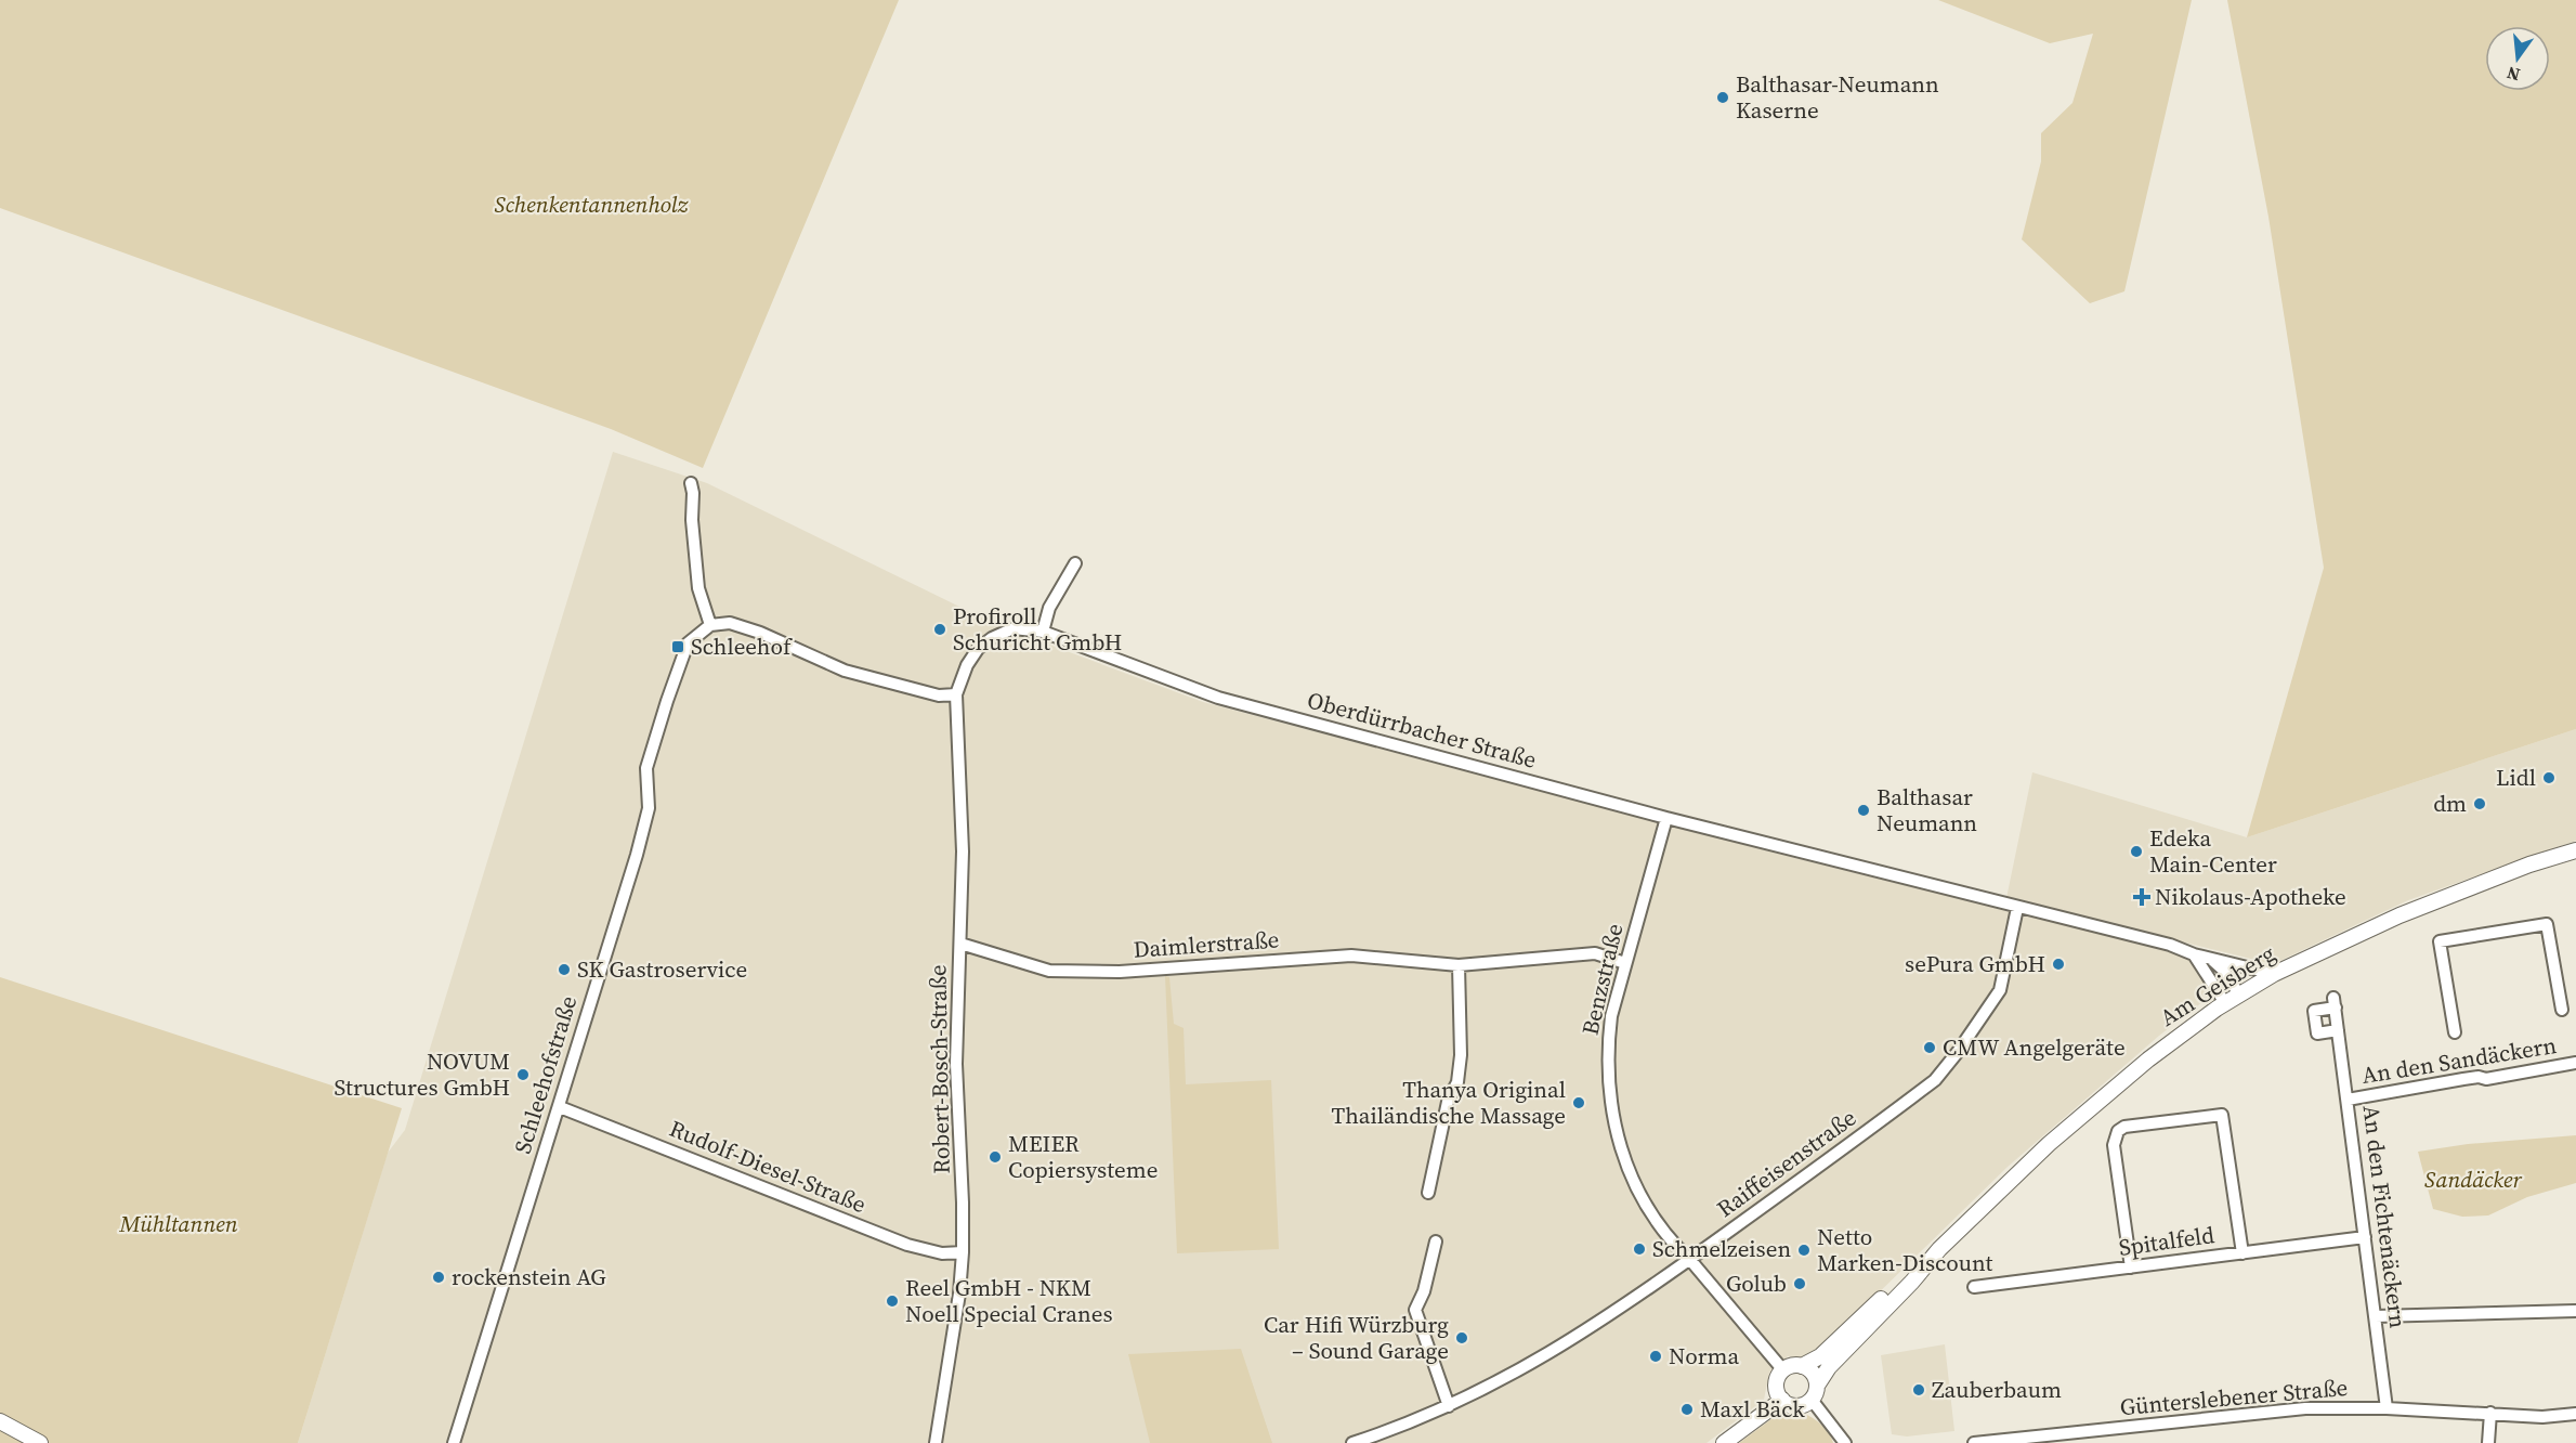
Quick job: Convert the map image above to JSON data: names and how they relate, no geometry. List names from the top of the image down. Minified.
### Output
{"streets":{"street":["Oberdürrbacher Straße","Daimlerstraße","Benzstraße","Am Geisberg","An den Sandäckern","Robert-Bosch-Straße","Schleehofstraße","Raiffeisenstraße","Rudolf-Diesel-Straße","An den Fichtenäckern","Spitalfeld","Günterslebener Straße"]},"crossings":[["Oberdürrbacher Straße","Benzstraße"],["Oberdürrbacher Straße","Am Geisberg"],["Oberdürrbacher Straße","Robert-Bosch-Straße"],["Oberdürrbacher Straße","Raiffeisenstraße"],["Daimlerstraße","Benzstraße"],["Daimlerstraße","Robert-Bosch-Straße"],["Benzstraße","Am Geisberg"],["Benzstraße","Raiffeisenstraße"],["An den Sandäckern","An den Fichtenäckern"],["Robert-Bosch-Straße","Rudolf-Diesel-Straße"],["Schleehofstraße","Rudolf-Diesel-Straße"],["An den Fichtenäckern","Spitalfeld"],["An den Fichtenäckern","Günterslebener Straße"]],"parks":["Schenkentannenholz","Sandäcker","Mühltannen"],"places":{"other":["Balthasar-Neumann Kaserne","Profiroll Schuricht GmbH","Lidl","dm","Balthasar Neumann","Edeka Main-Center","sePura GmbH","SK Gastroservice","CMW Angelgeräte","NOVUM Structures GmbH","Thanya Original Thailändische Massage","MEIER Copiersysteme","Schmelzeisen","Netto Marken-Discount","rockenstein AG","Golub","Reel GmbH - NKM Noell Special Cranes","Car Hifi Würzburg – Sound Garage","Norma","Zauberbaum","Maxl Bäck"],"transit":["Schleehof"],"health":["Nikolaus-Apotheke"]},"north":"bottom"}
